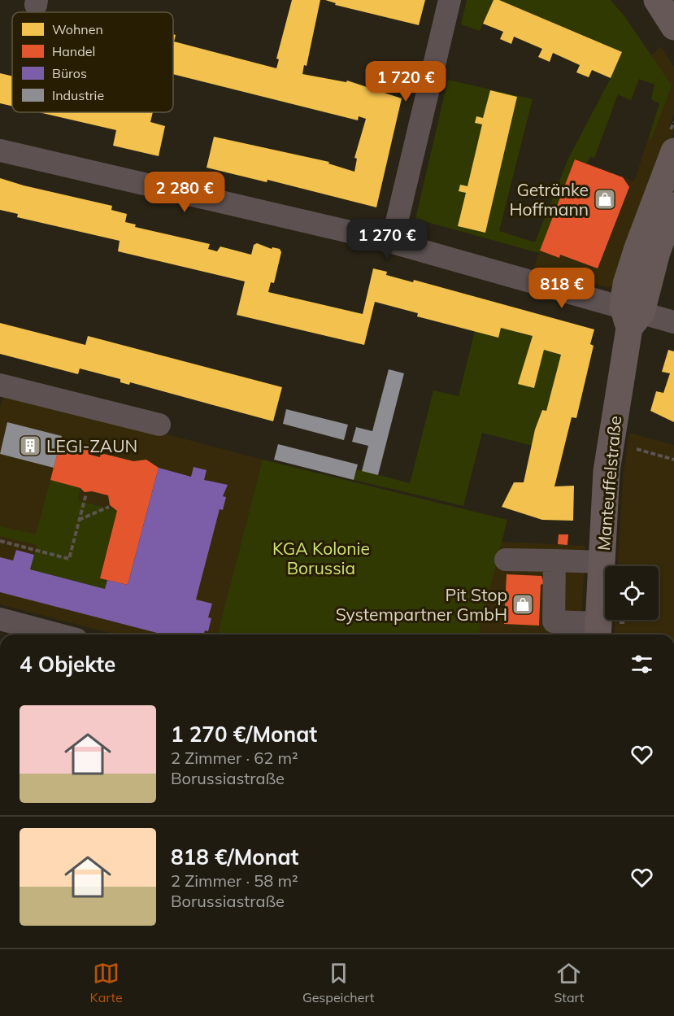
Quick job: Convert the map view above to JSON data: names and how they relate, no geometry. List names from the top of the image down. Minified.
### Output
{"streets":{"main road":["Manteuffelstraße"]},"parks":["KGA Kolonie Borussia"],"places":{"shop":["Getränke Hoffmann","Pit Stop Systempartner GmbH"],"building":["LEGI-ZAUN"]},"legend":["Wohnen","Handel","Büros","Industrie"],"page":{"price":["1 720 €","2 280 €","1 270 €","818 €"],"heading":"4 Objekte","list":[{"name":"1 270 €/Monat","note":"2 Zimmer · 62 m² · Borussiastraße"},{"name":"818 €/Monat","note":"2 Zimmer · 58 m² · Borussiastraße"}],"tabs":["Karte","Gespeichert","Start"]}}
